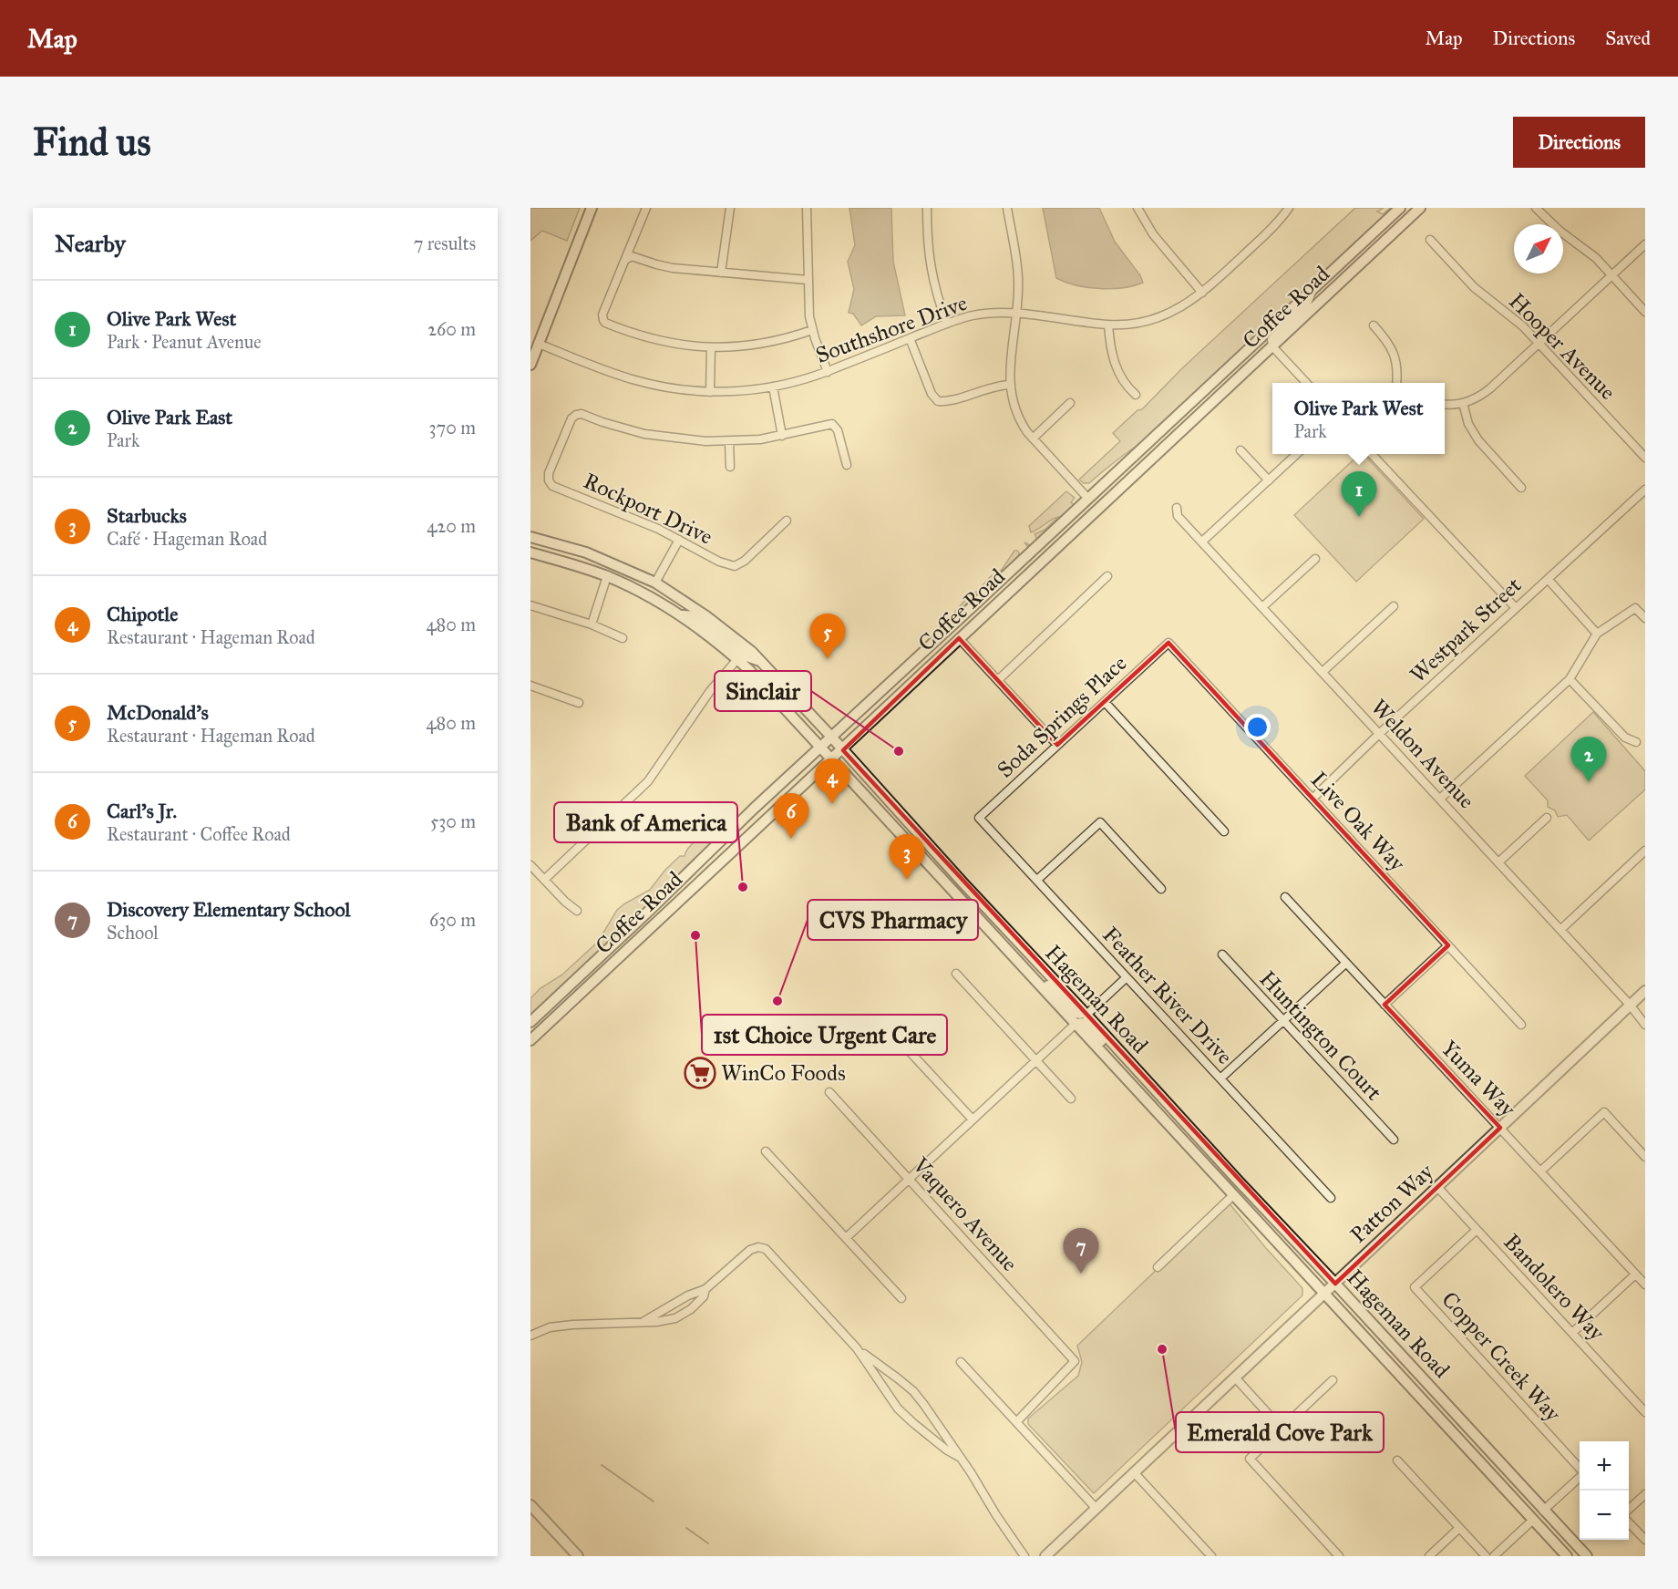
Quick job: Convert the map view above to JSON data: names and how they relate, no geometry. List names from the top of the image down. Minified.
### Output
{"streets":{"main road":["Coffee Road","Hageman Road","Patton Way"],"street":["Southshore Drive","Hooper Avenue","Rockport Drive","Westpark Street","Soda Springs Place","Weldon Avenue","Live Oak Way","Feather River Drive","Huntington Court","Yuma Way","Vaquero Avenue","Bandolero Way","Copper Creek Way"]},"crossings":[["Coffee Road","Hageman Road"],["Westpark Street","Weldon Avenue"],["Westpark Street","Live Oak Way"],["Soda Springs Place","Live Oak Way"],["Soda Springs Place","Feather River Drive"],["Weldon Avenue","Patton Way"],["Hageman Road","Patton Way"],["Yuma Way","Patton Way"],["Patton Way","Bandolero Way"],["Bandolero Way","Copper Creek Way"]],"places":{"other":["Sinclair","Bank of America","1st Choice Urgent Care","CVS Pharmacy","Emerald Cove Park"],"supermarket":["WinCo Foods"]},"north":"top right","page":{"header":"Map","nav":["Map","Directions","Saved"],"buttons":"Directions","title":"Find us","heading":["Nearby","7 results"],"list":[{"mark":"1","name":"Olive Park West","note":"Park · Peanut Avenue","value":"260 m"},{"mark":"2","name":"Olive Park East","note":"Park","value":"370 m"},{"mark":"3","name":"Starbucks","note":"Café · Hageman Road","value":"420 m"},{"mark":"4","name":"Chipotle","note":"Restaurant · Hageman Road","value":"480 m"},{"mark":"5","name":"McDonald's","note":"Restaurant · Hageman Road","value":"480 m"},{"mark":"6","name":"Carl's Jr.","note":"Restaurant · Coffee Road","value":"530 m"},{"mark":"7","name":"Discovery Elementary School","note":"School","value":"630 m"}],"popup":["Olive Park West","Park"],"pins":["1","5","2","4","6","3","7"],"map_buttons":["+","−"]}}
